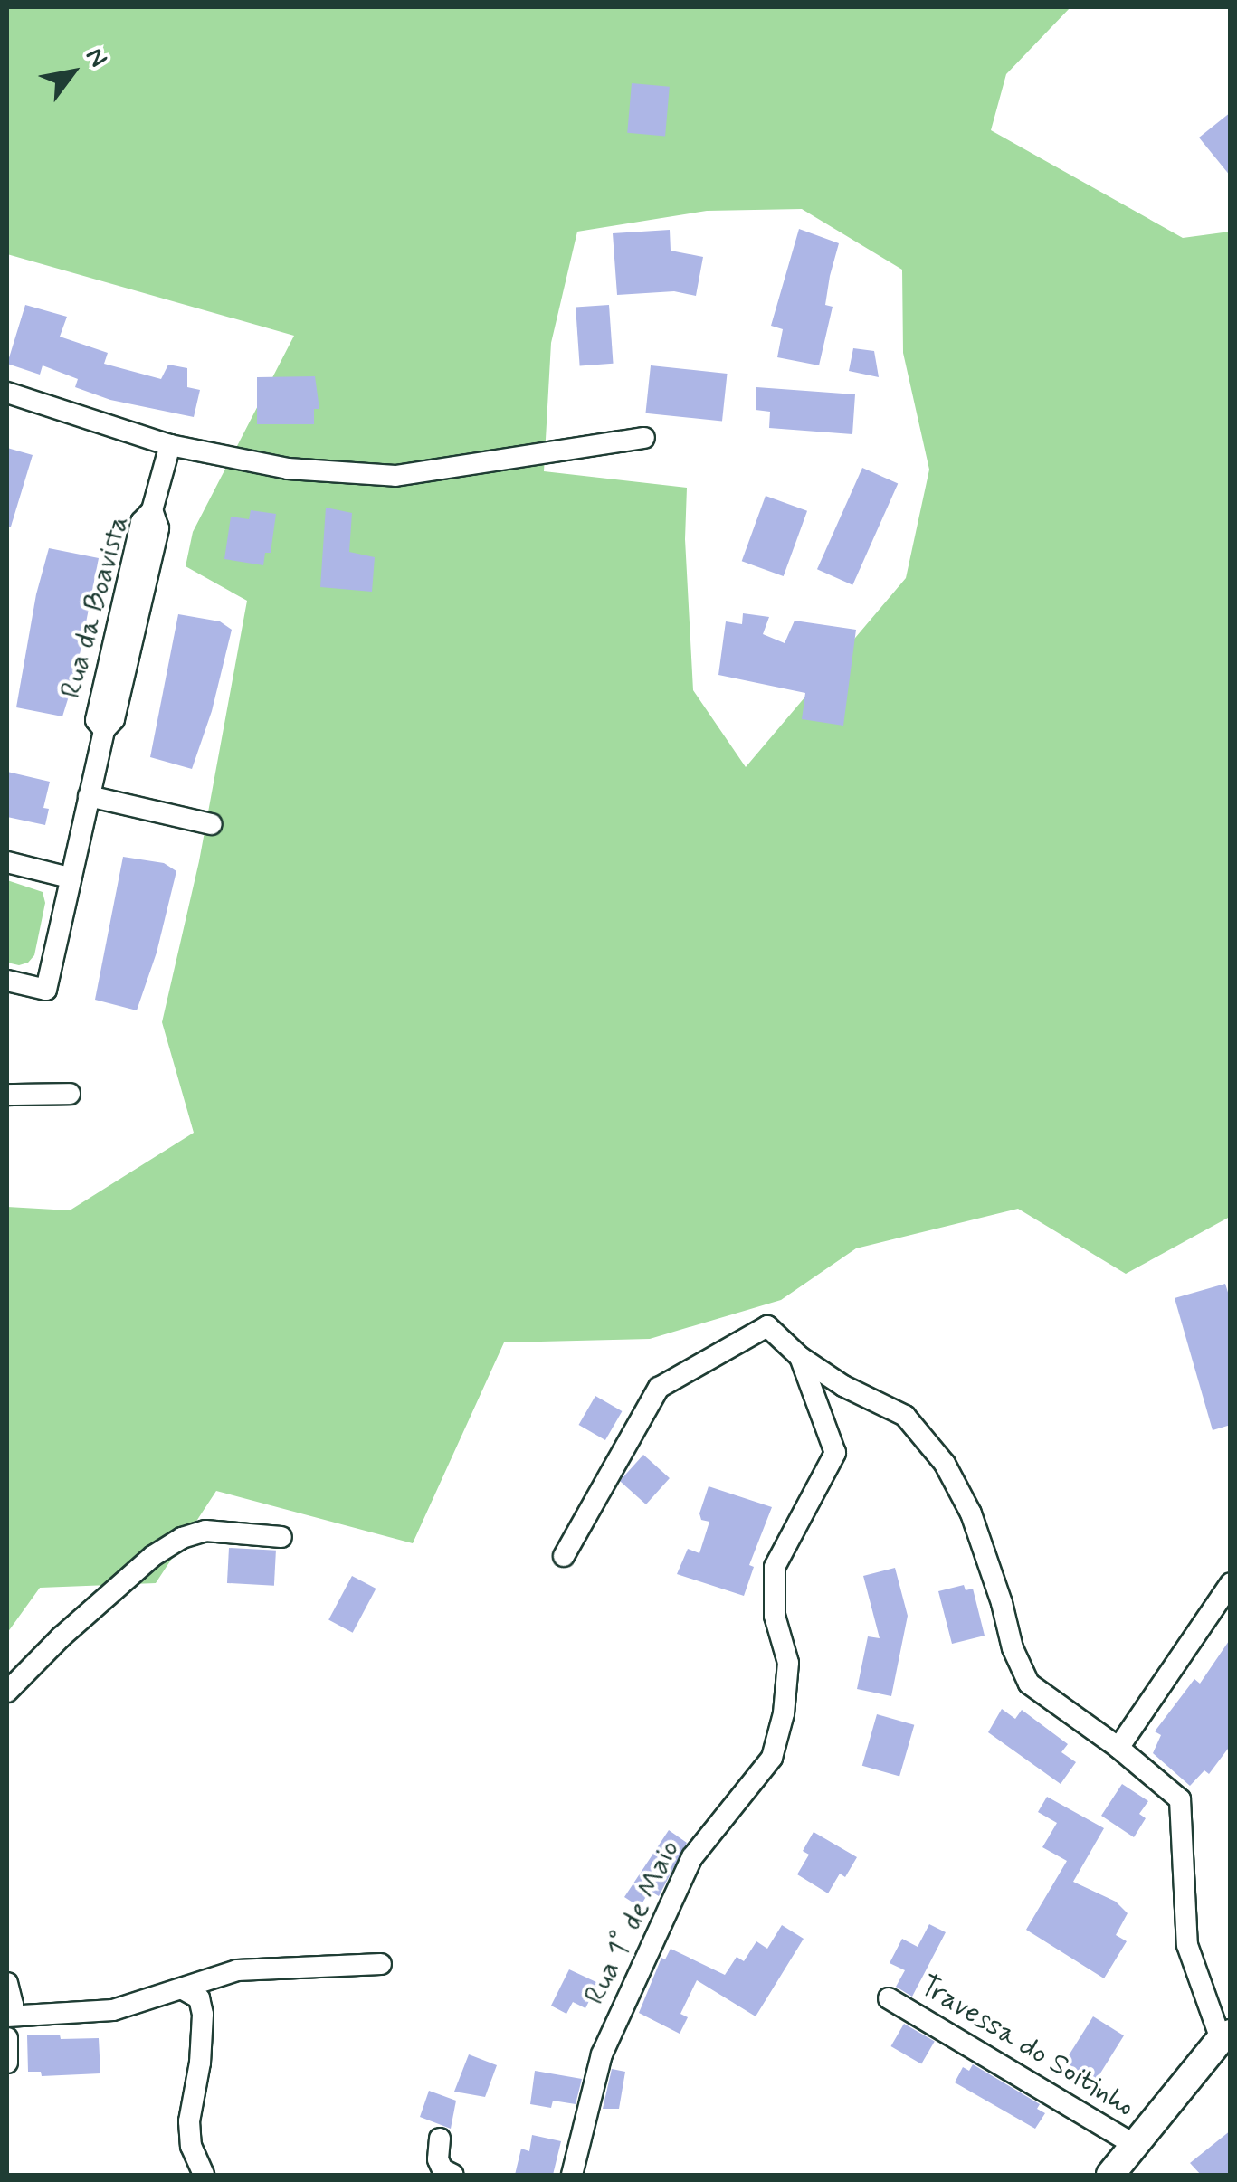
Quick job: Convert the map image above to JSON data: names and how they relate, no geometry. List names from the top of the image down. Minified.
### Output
{"streets":{"street":["Rua da Boavista","Rua 1° de Maio","Travessa do Soitinho"]},"north":"top right"}
